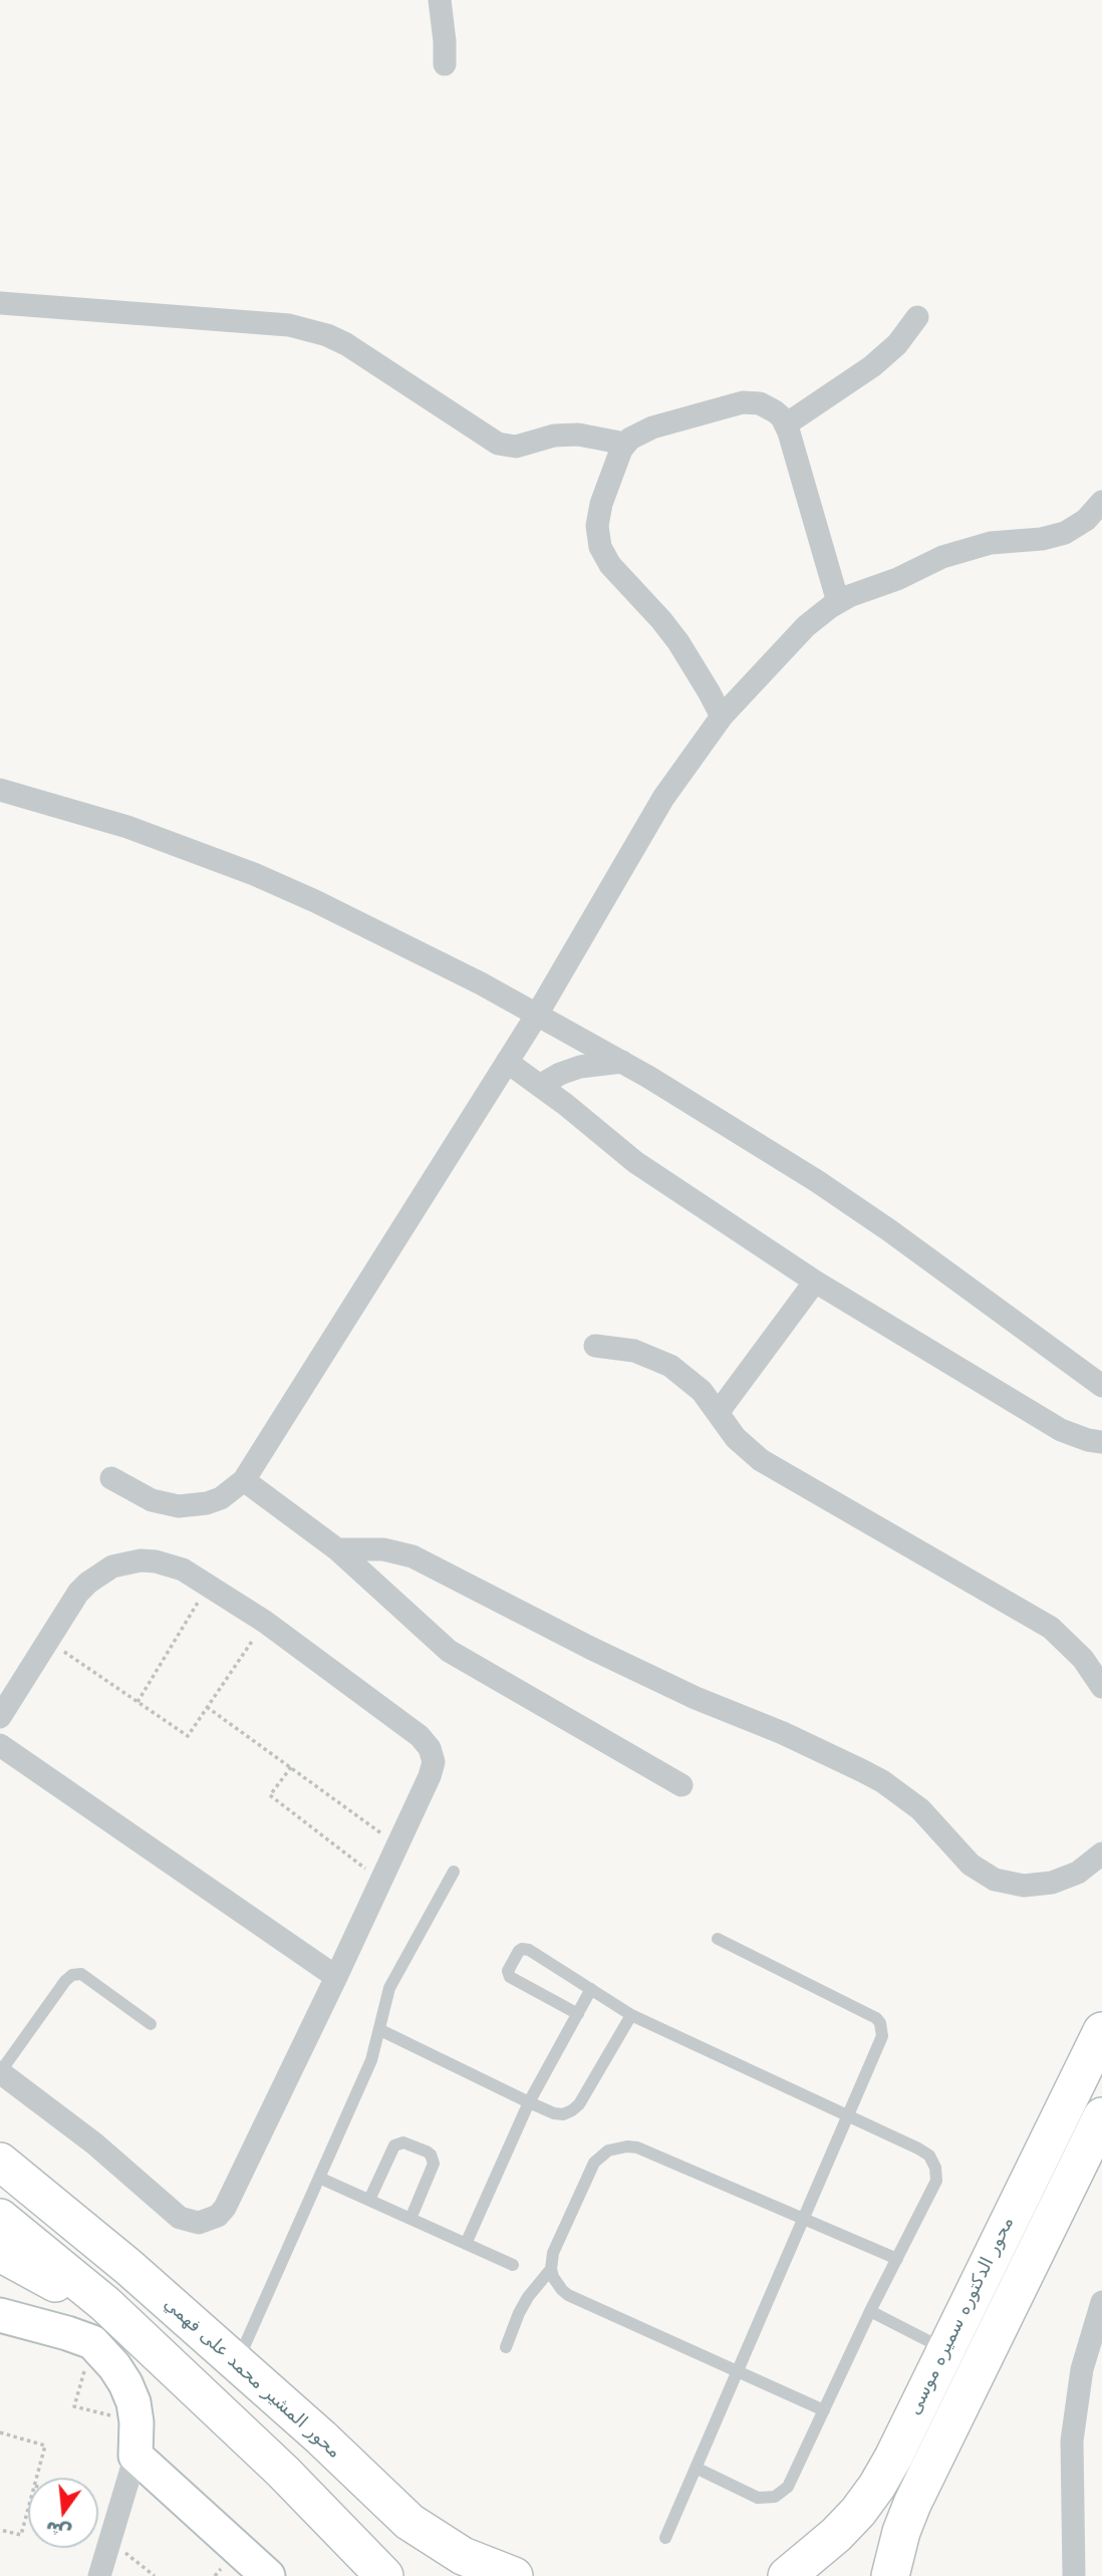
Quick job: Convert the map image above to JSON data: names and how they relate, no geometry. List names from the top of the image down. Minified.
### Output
{"streets":{"main road":["محور الدكتوره سميره موسى","محور المشير محمد على فهمي"]},"north":"bottom"}
